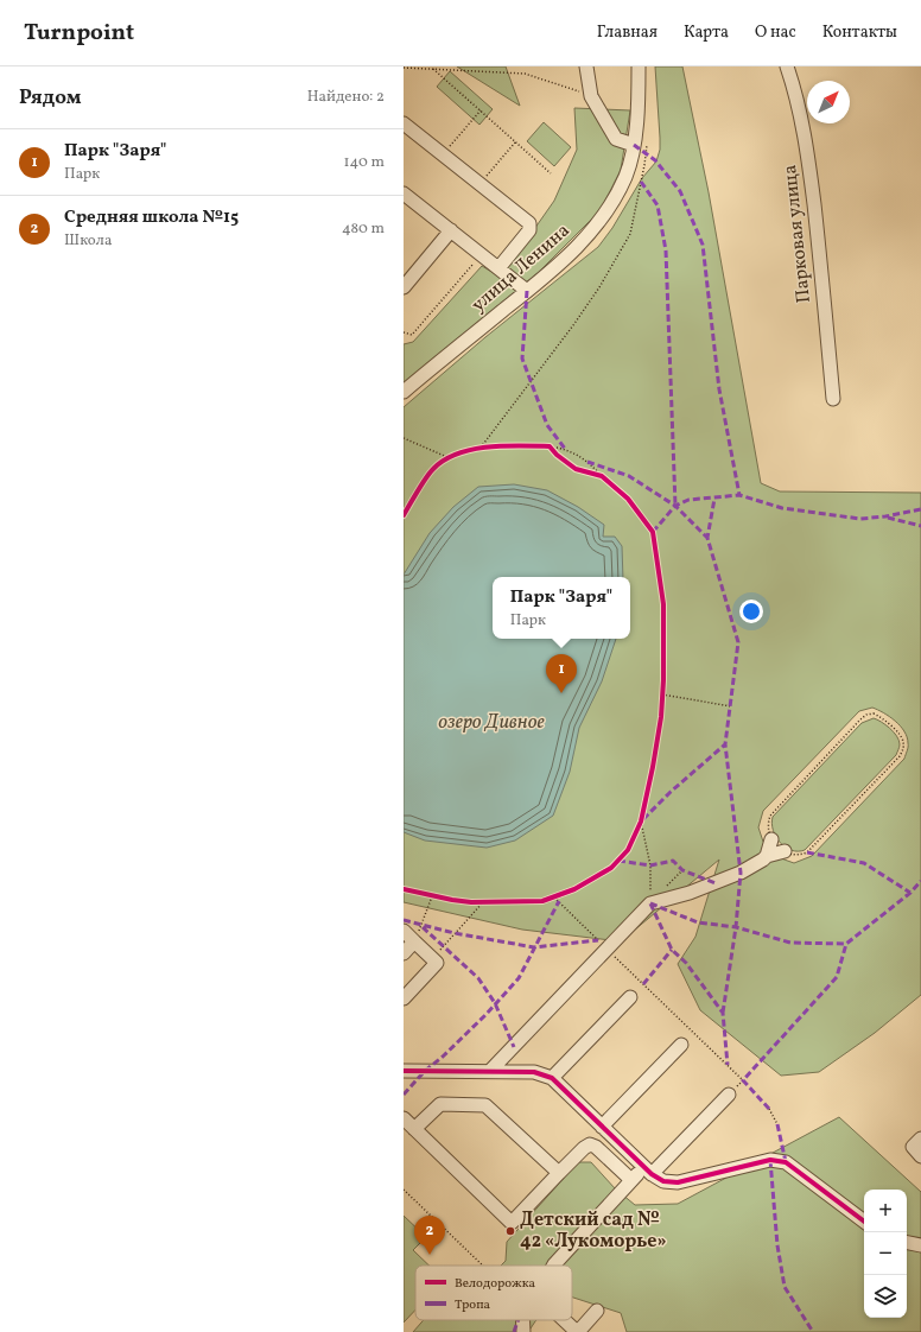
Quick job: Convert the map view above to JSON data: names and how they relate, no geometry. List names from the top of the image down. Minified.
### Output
{"streets":{"street":["Парковая улица","улица Ленина"]},"water":["озеро Дивное"],"places":["Детский сад № 42 «Лукоморье»"],"legend":["Велодорожка","Тропа"],"north":"top right","page":{"header":"Turnpoint","nav":["Главная","Карта","О нас","Контакты"],"heading":["Рядом","Найдено: 2"],"list":[{"mark":"1","name":"Парк \"Заря\"","note":"Парк","value":"140 m"},{"mark":"2","name":"Средняя школа №15","note":"Школа","value":"480 m"}],"popup":["Парк \"Заря\"","Парк"],"pins":["1","2"],"map_buttons":["+","−"]}}
